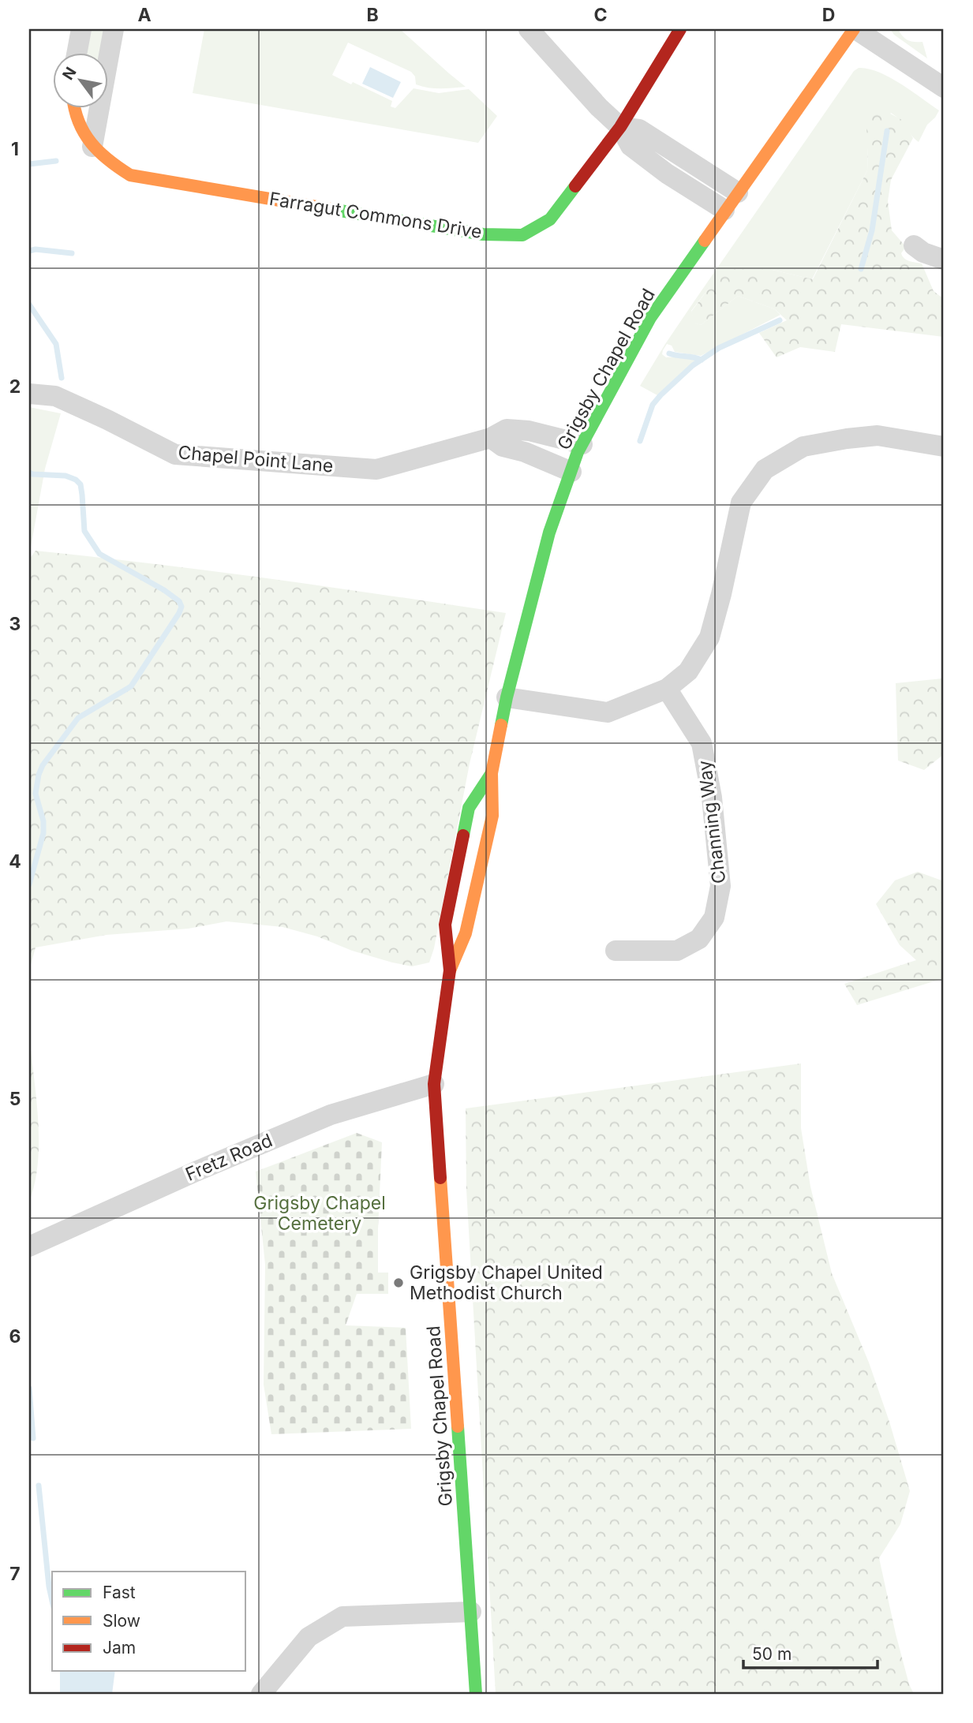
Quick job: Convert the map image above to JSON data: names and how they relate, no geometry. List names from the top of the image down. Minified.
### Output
{"streets":{"street":["Farragut Commons Drive","Grigsby Chapel Road","Chapel Point Lane","Channing Way","Fretz Road"]},"crossings":[["Grigsby Chapel Road","Chapel Point Lane"],["Grigsby Chapel Road","Fretz Road"]],"parks":["Grigsby Chapel Cemetery"],"places":["Grigsby Chapel United Methodist Church"],"legend":["Fast","Slow","Jam"],"scale_bar":"50 m","north":"top left","grid":{"columns":["A","B","C","D"],"rows":["1","2","3","4","5","6","7"]}}
